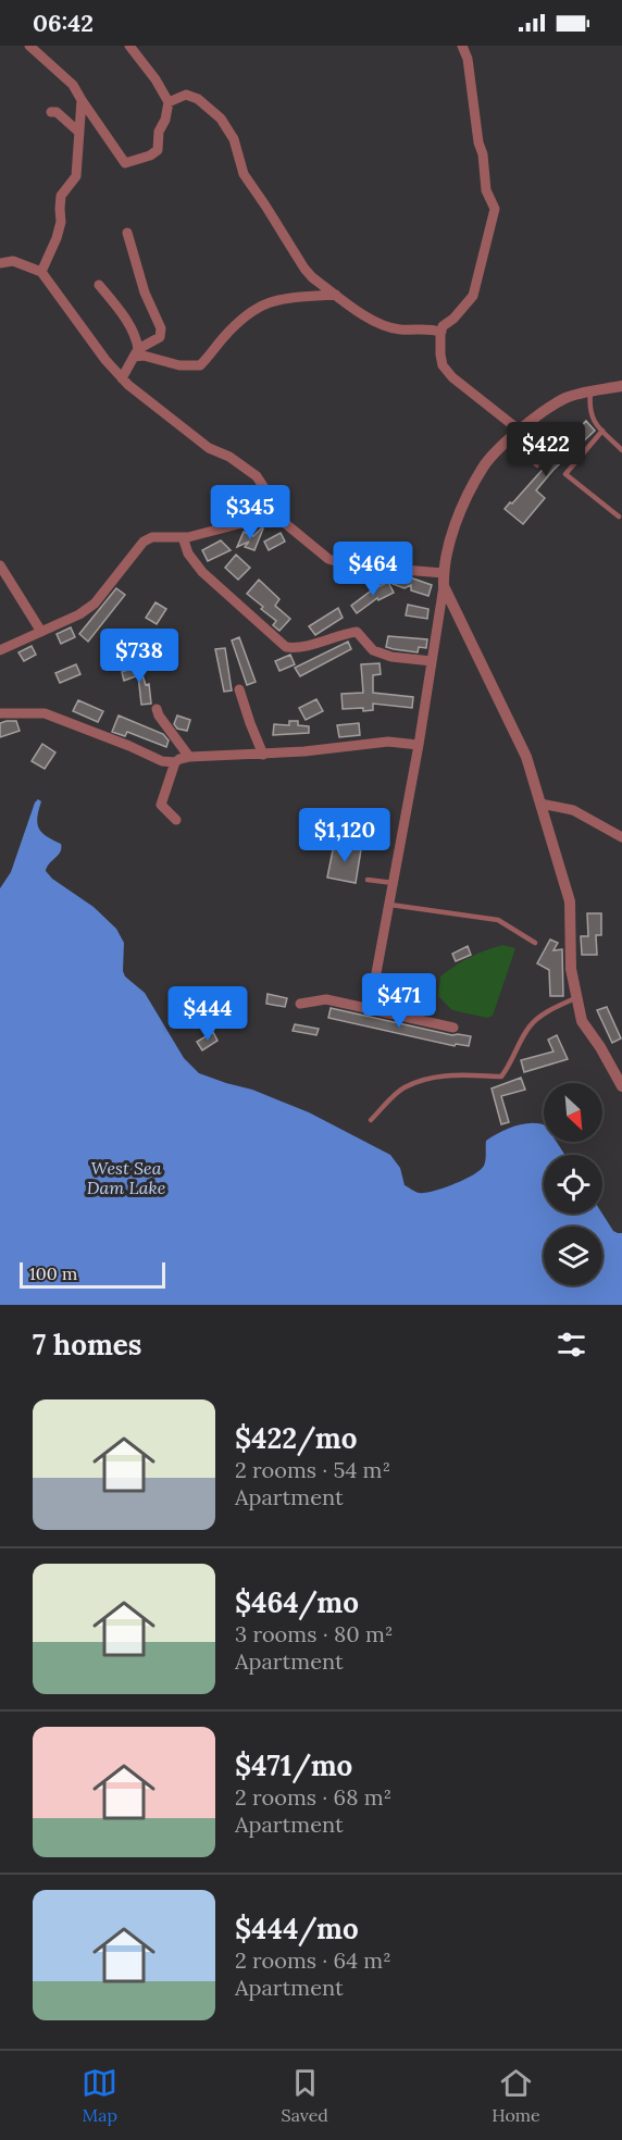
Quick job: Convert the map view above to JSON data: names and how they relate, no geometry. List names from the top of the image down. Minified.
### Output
{"water":["West Sea Dam Lake"],"scale_bar":"100 m","north":"bottom right","page":{"status":"06:42","price":["$422","$345","$464","$738","$1,120","$471","$444"],"scale":"100 m","heading":"7 homes","list":[{"name":"$422/mo","note":"2 rooms · 54 m² · Apartment"},{"name":"$464/mo","note":"3 rooms · 80 m² · Apartment"},{"name":"$471/mo","note":"2 rooms · 68 m² · Apartment"},{"name":"$444/mo","note":"2 rooms · 64 m² · Apartment"}],"tabs":["Map","Saved","Home"]}}
